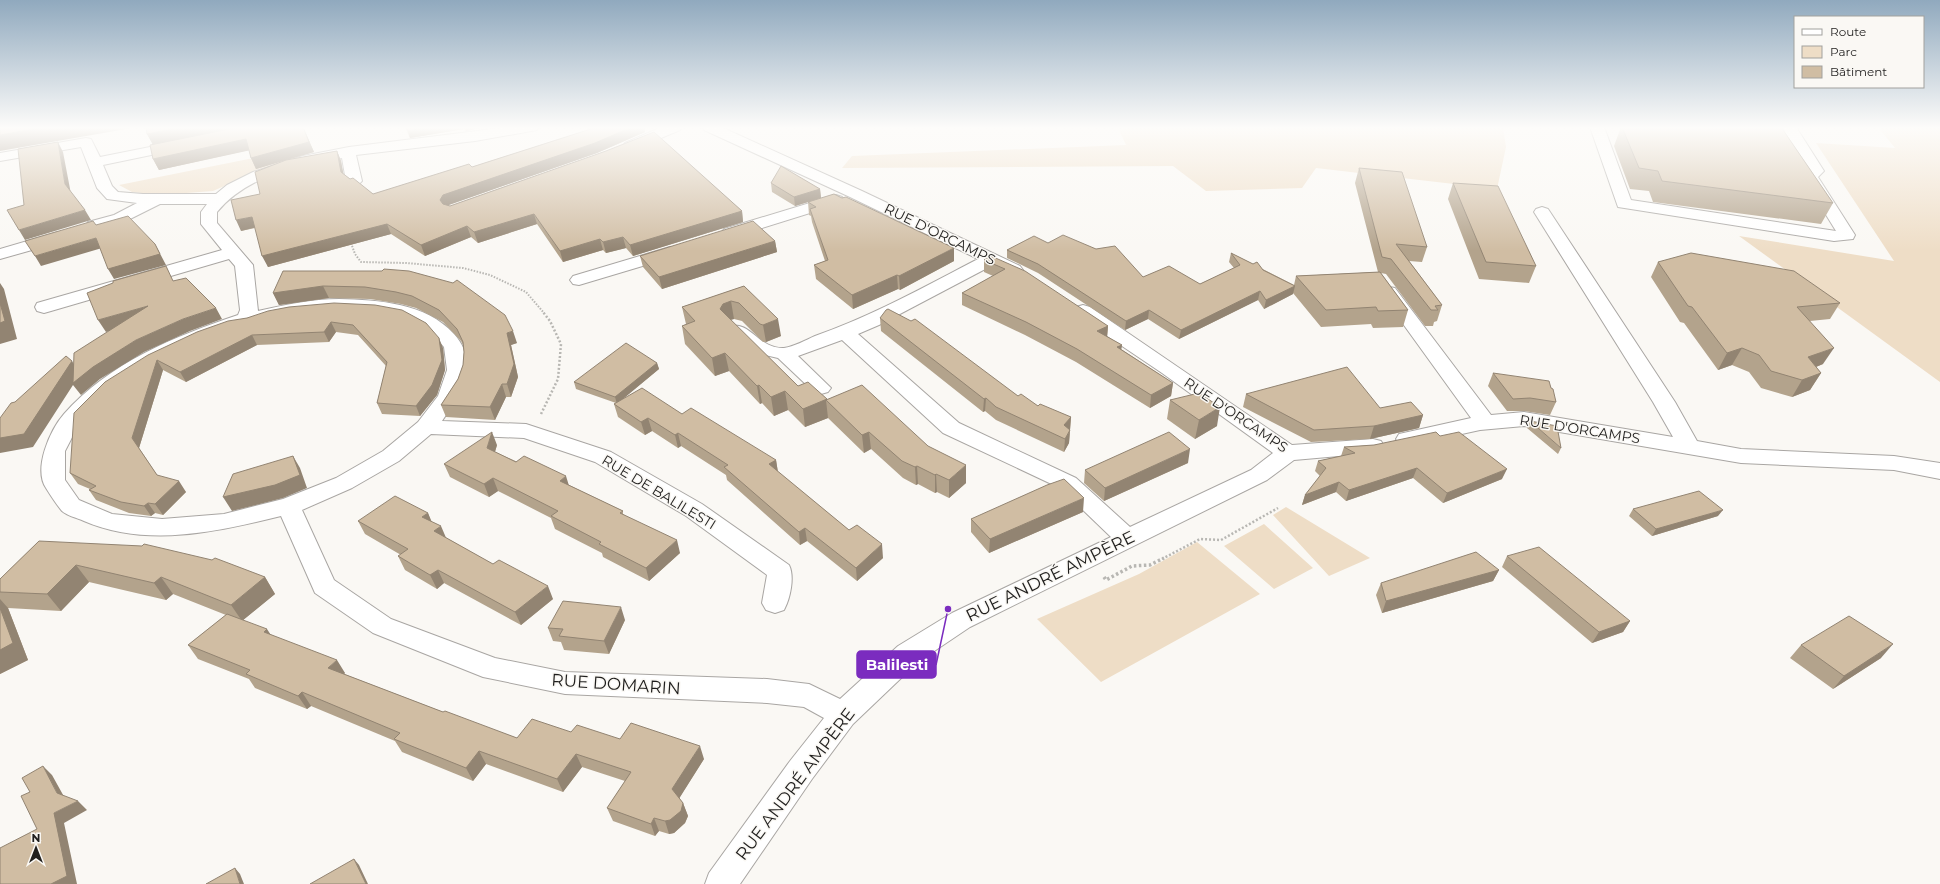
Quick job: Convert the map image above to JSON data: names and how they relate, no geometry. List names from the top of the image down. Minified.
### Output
{"streets":{"street":["RUE D'ORCAMPS","RUE DE BALILESTI","RUE ANDRÉ AMPÈRE","RUE DOMARIN"]},"crossings":[["RUE D'ORCAMPS","RUE ANDRÉ AMPÈRE"],["RUE ANDRÉ AMPÈRE","RUE DOMARIN"]],"places":["Balilesti"],"legend":["Route","Parc","Bâtiment"],"north":"top"}
